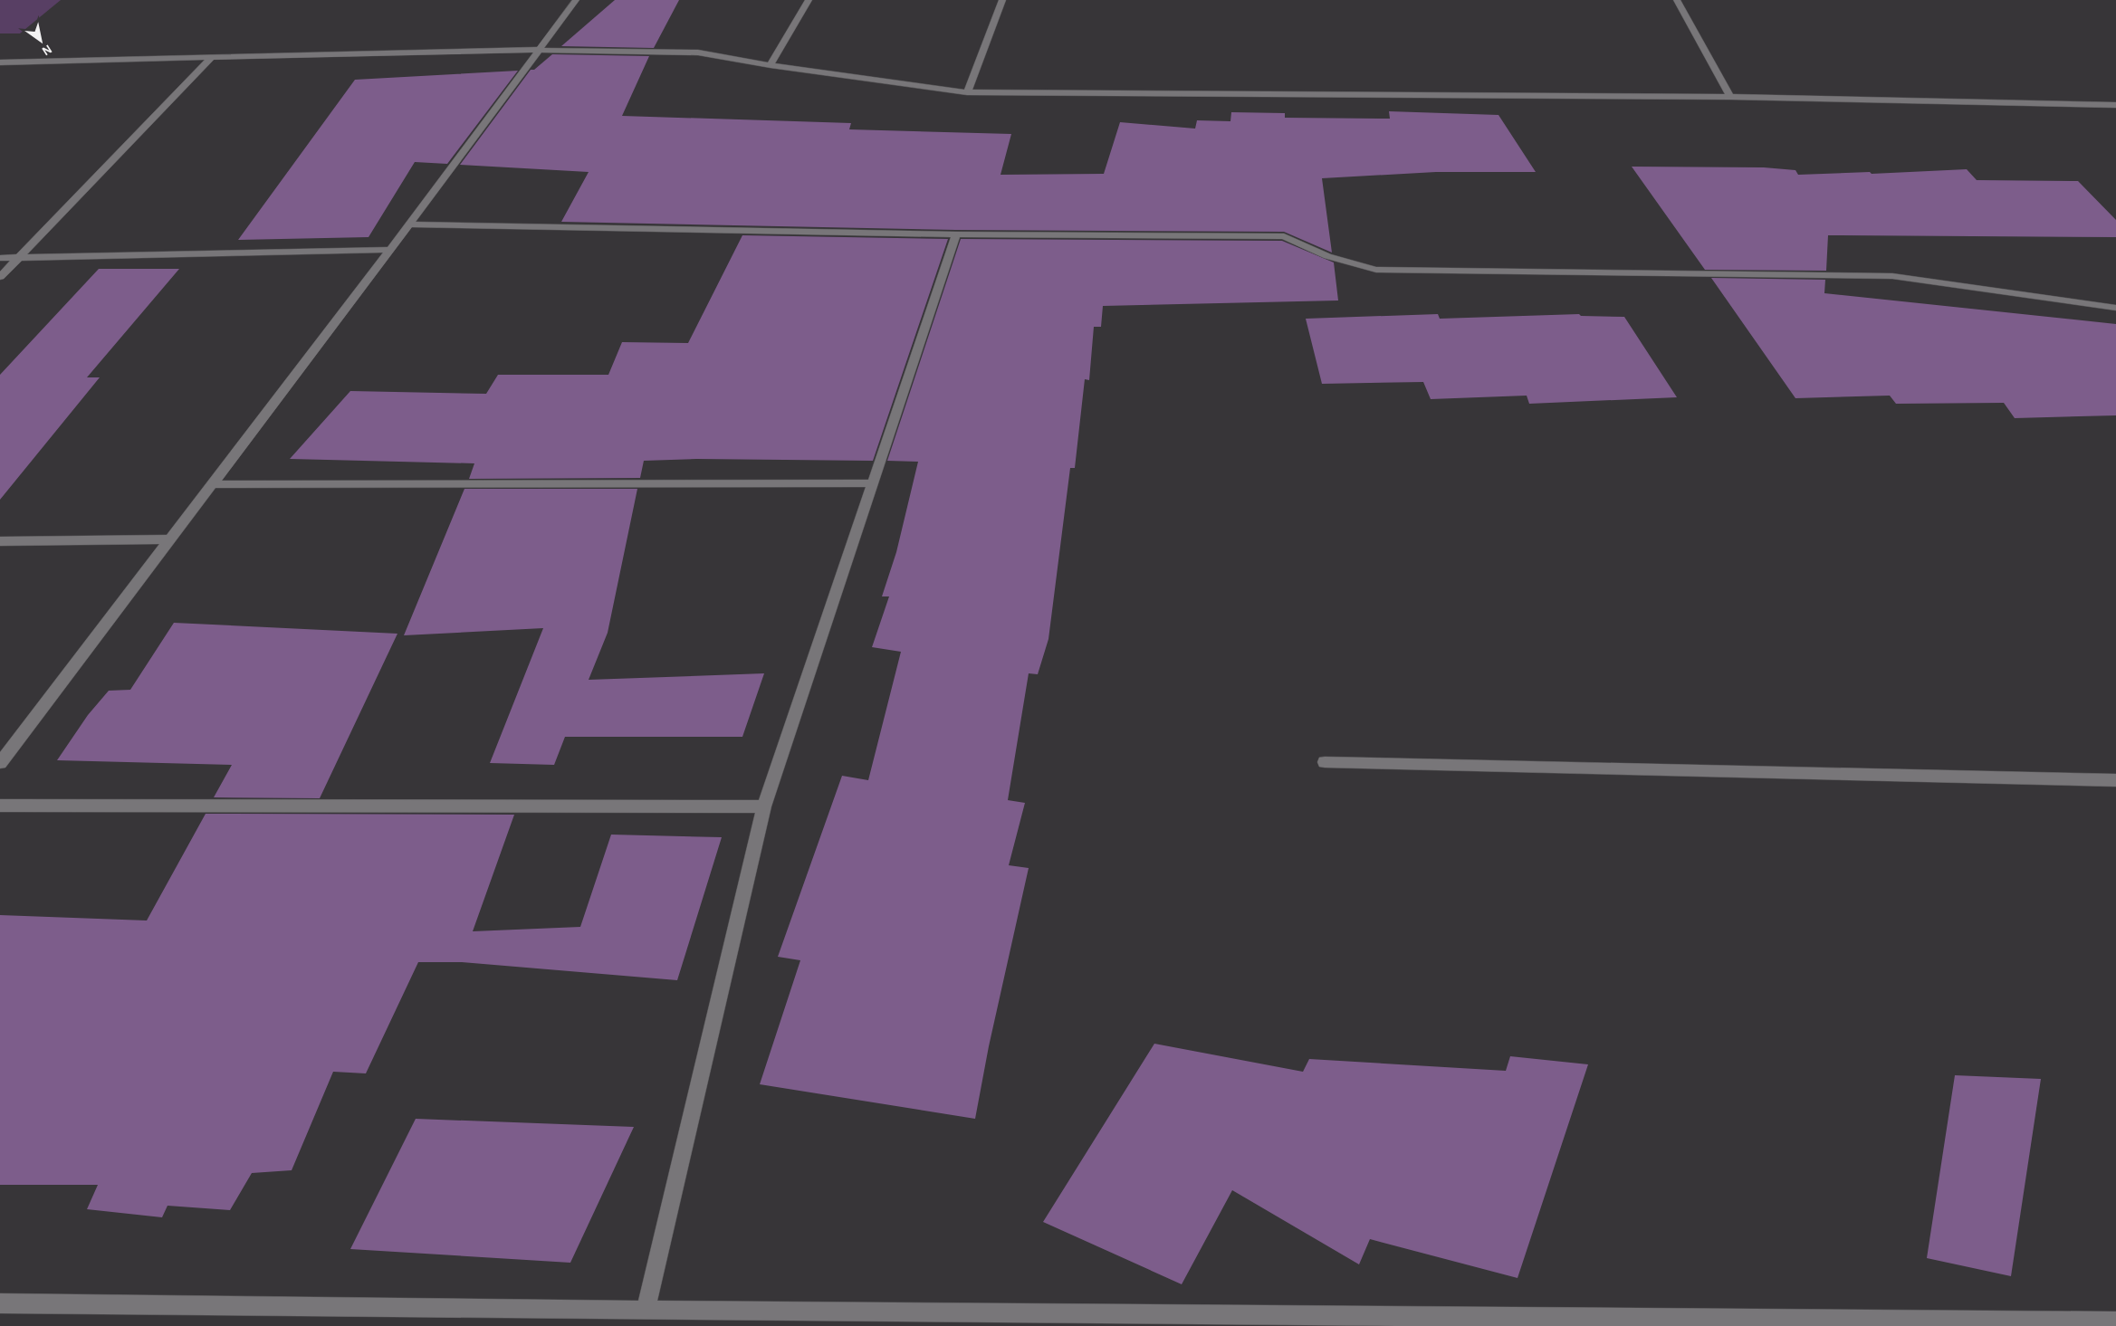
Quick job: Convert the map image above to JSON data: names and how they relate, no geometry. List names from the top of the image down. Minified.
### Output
{"north":"bottom right"}
